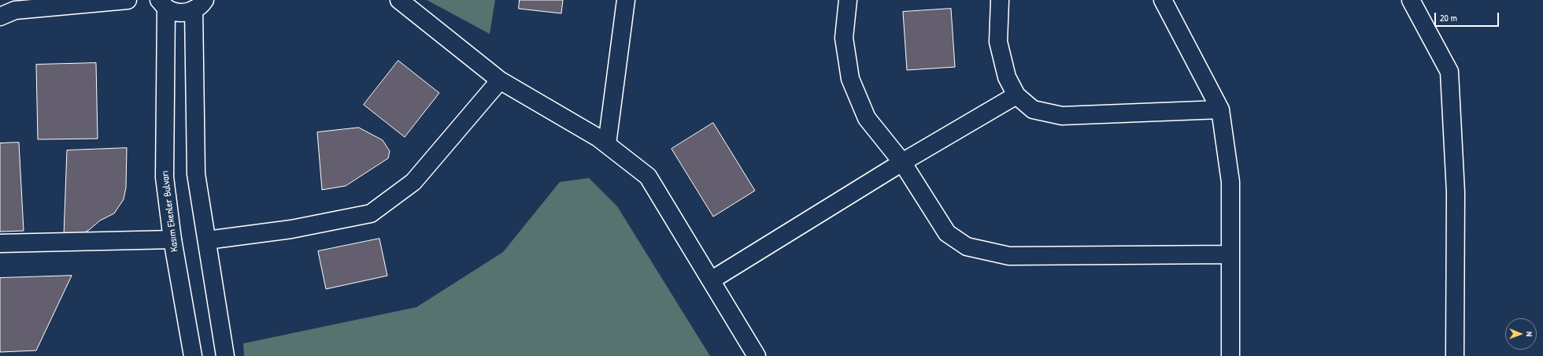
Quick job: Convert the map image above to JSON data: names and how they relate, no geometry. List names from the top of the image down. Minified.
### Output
{"streets":{"street":["Kasım Ekenler Bulvarı"]},"scale_bar":"20 m","north":"right"}
